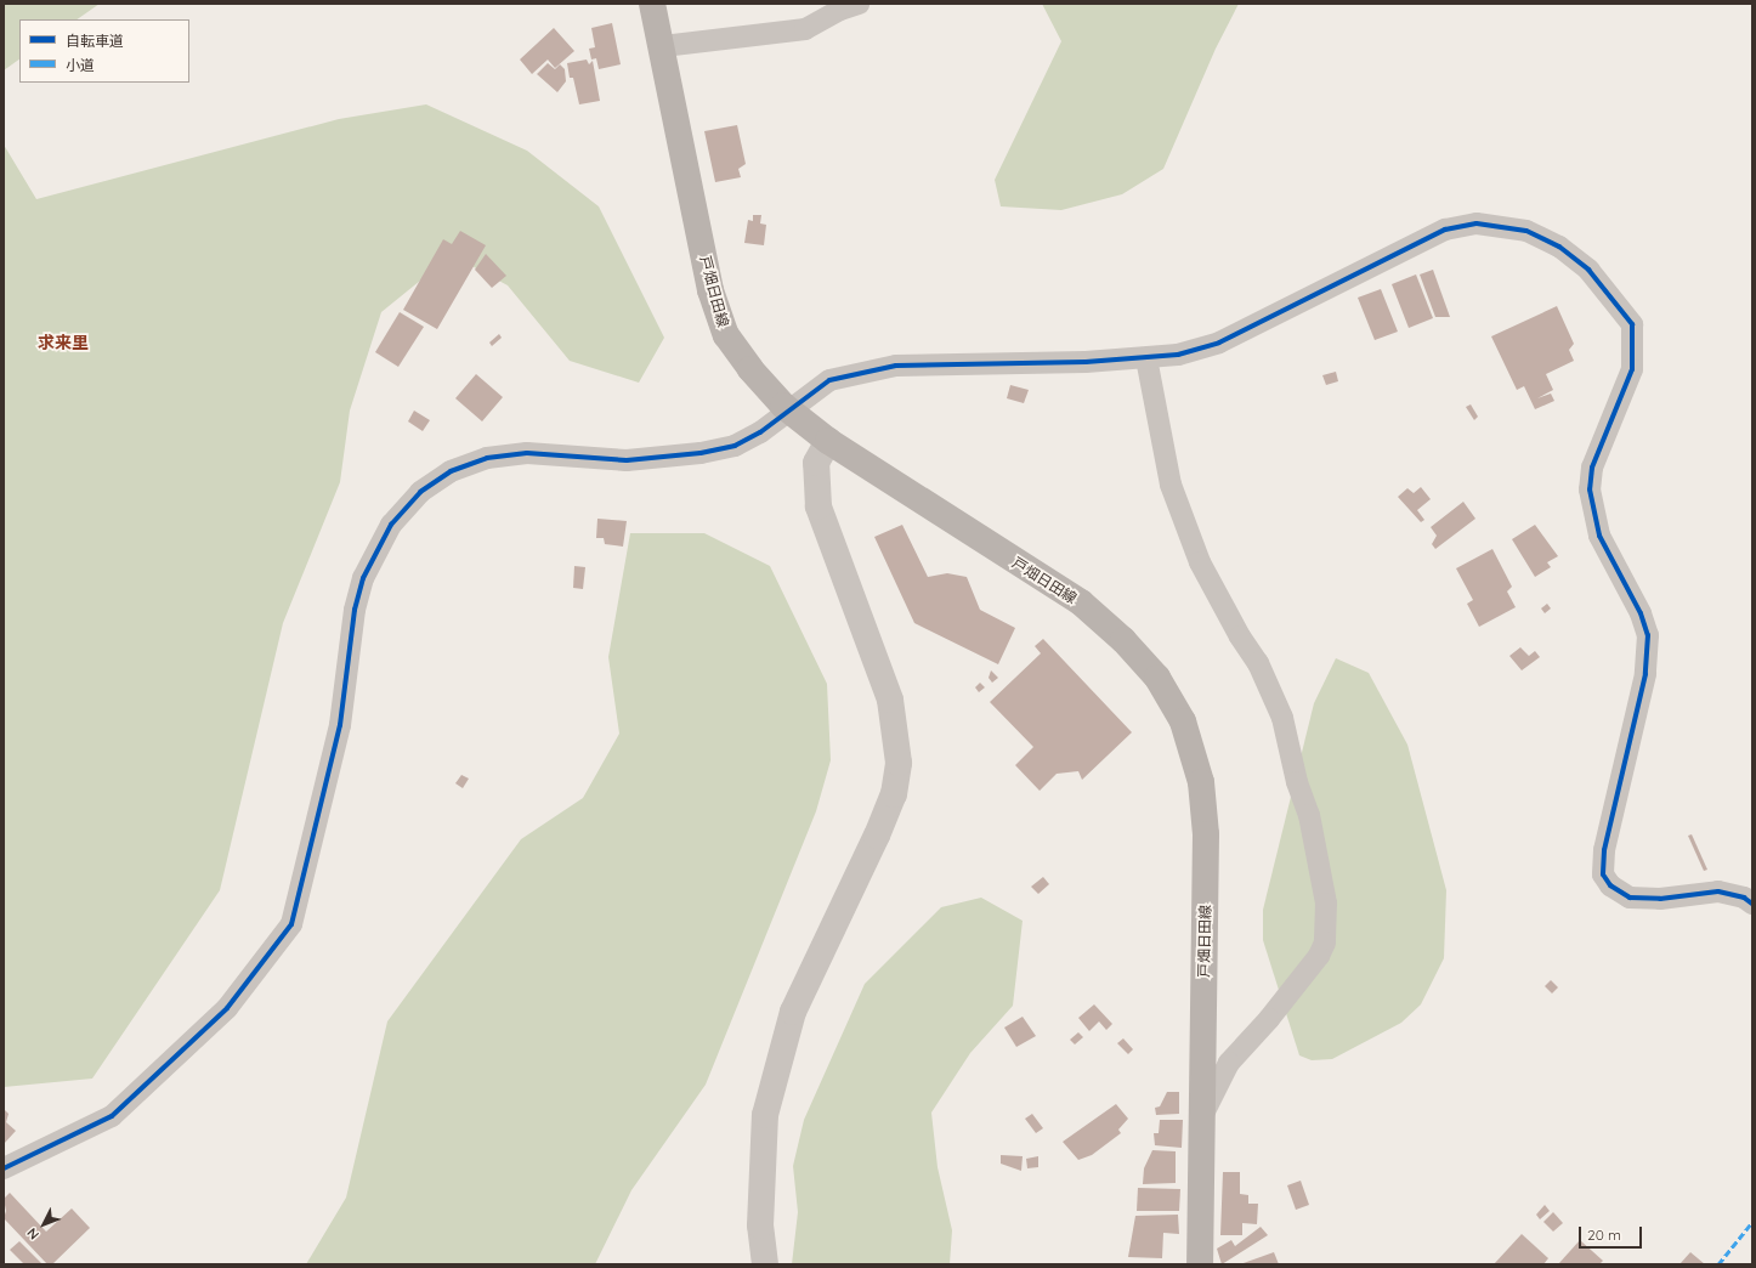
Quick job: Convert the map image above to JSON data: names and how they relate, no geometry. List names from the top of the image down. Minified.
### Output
{"streets":{"main road":["戸畑日田線"]},"districts":["求来里"],"legend":["自転車道","小道"],"scale_bar":"20 m","north":"bottom left"}
